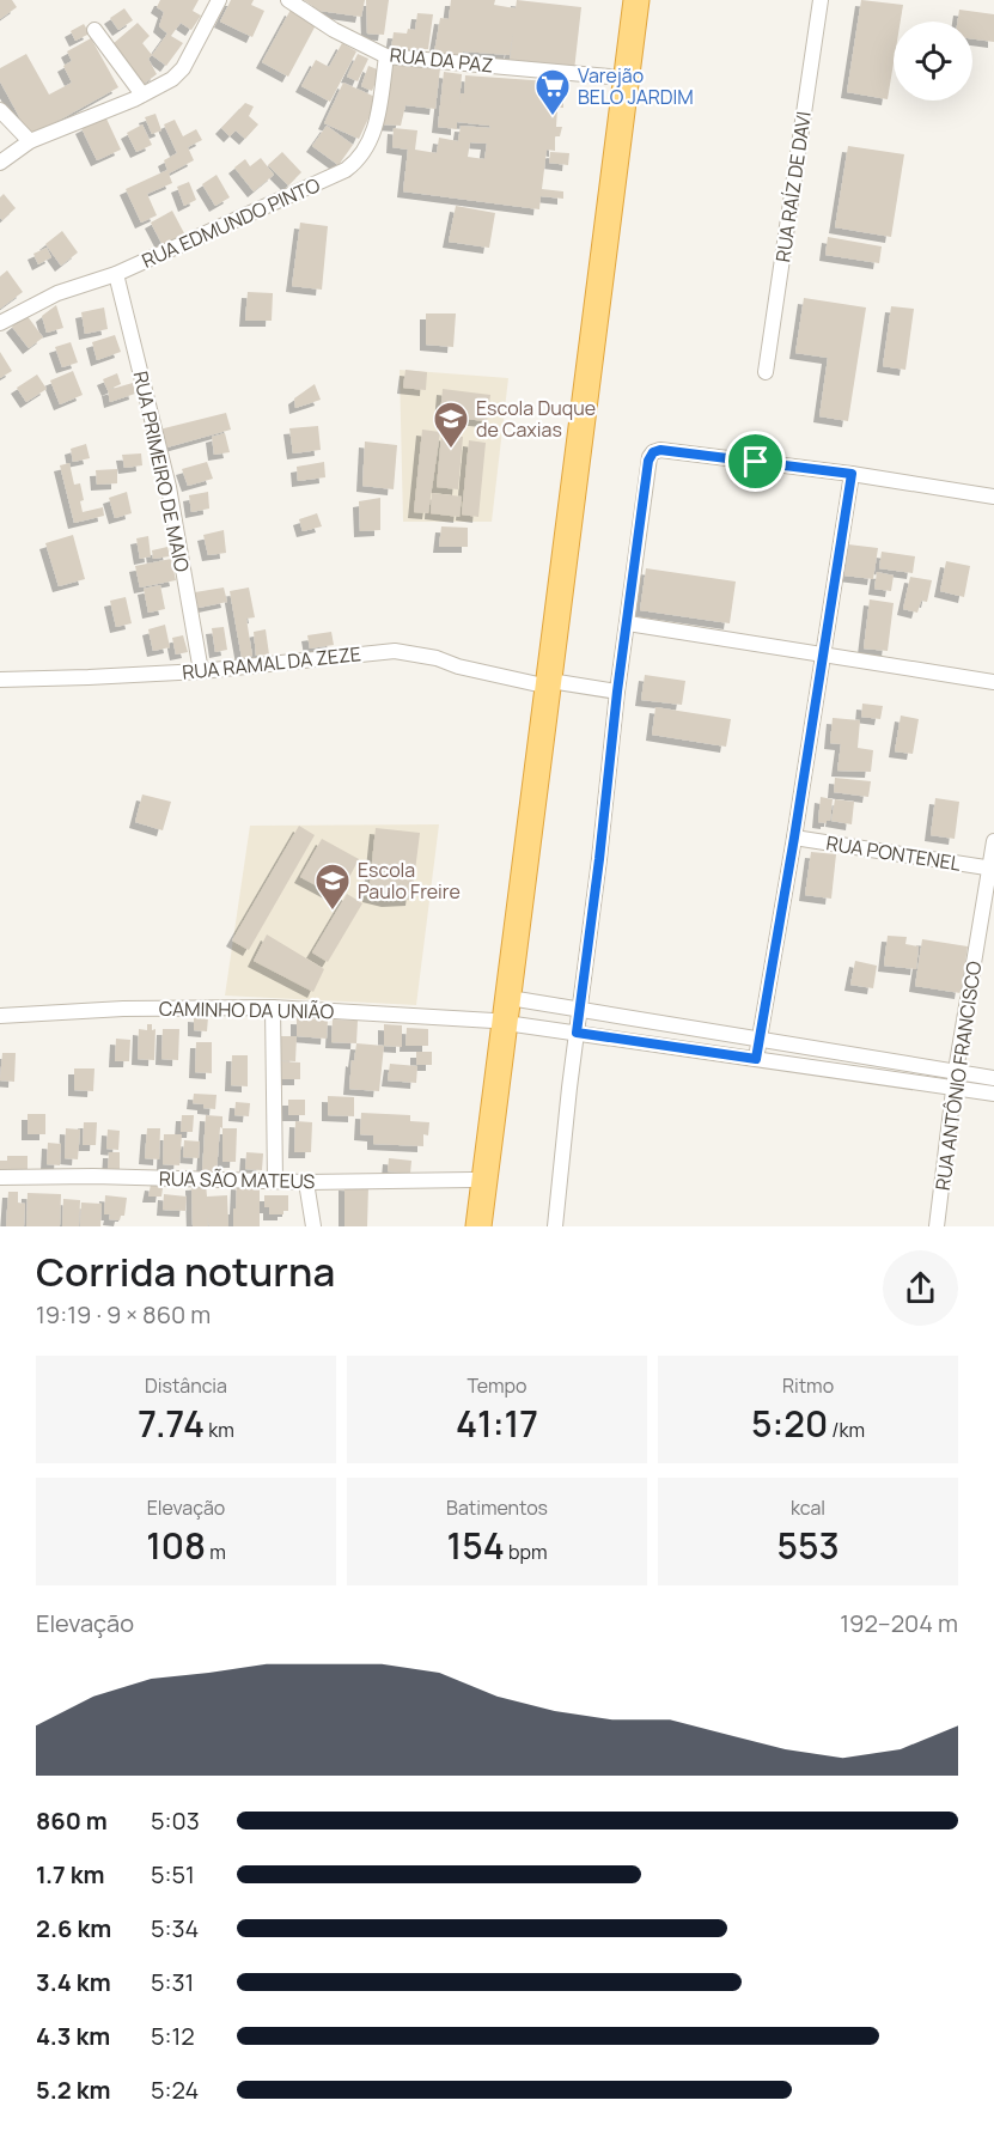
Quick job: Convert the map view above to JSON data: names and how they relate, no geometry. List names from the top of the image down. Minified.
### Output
{"streets":{"street":["RUA DA PAZ","RUA RAÍZ DE DAVI","RUA EDMUNDO PINTO","RUA PRIMEIRO DE MAIO","RUA RAMAL DA ZEZE","RUA PONTENEL","CAMINHO DA UNIÃO","RUA ANTÔNIO FRANCISCO","RUA SÃO MATEUS"]},"crossings":[["RUA DA PAZ","RUA EDMUNDO PINTO"],["RUA EDMUNDO PINTO","RUA PRIMEIRO DE MAIO"],["RUA PRIMEIRO DE MAIO","RUA RAMAL DA ZEZE"],["RUA PONTENEL","RUA ANTÔNIO FRANCISCO"]],"places":{"supermarket":["Varejão BELO JARDIM"],"school or university":["Escola Duque de Caxias","Escola Paulo Freire"]},"page":{"heading":["Corrida noturna","19:19 · 9 × 860 m"],"stats":[["Distância","7.74 km"],["Tempo","41:17"],["Ritmo","5:20 /km"],["Elevação","108 m"],["Batimentos","154 bpm"],["kcal","553"]],"chart":["Elevação","192–204 m"],"list":[{"name":"860 m","note":"5:03"},{"name":"1.7 km","note":"5:51"},{"name":"2.6 km","note":"5:34"},{"name":"3.4 km","note":"5:31"},{"name":"4.3 km","note":"5:12"},{"name":"5.2 km","note":"5:24"}]}}
